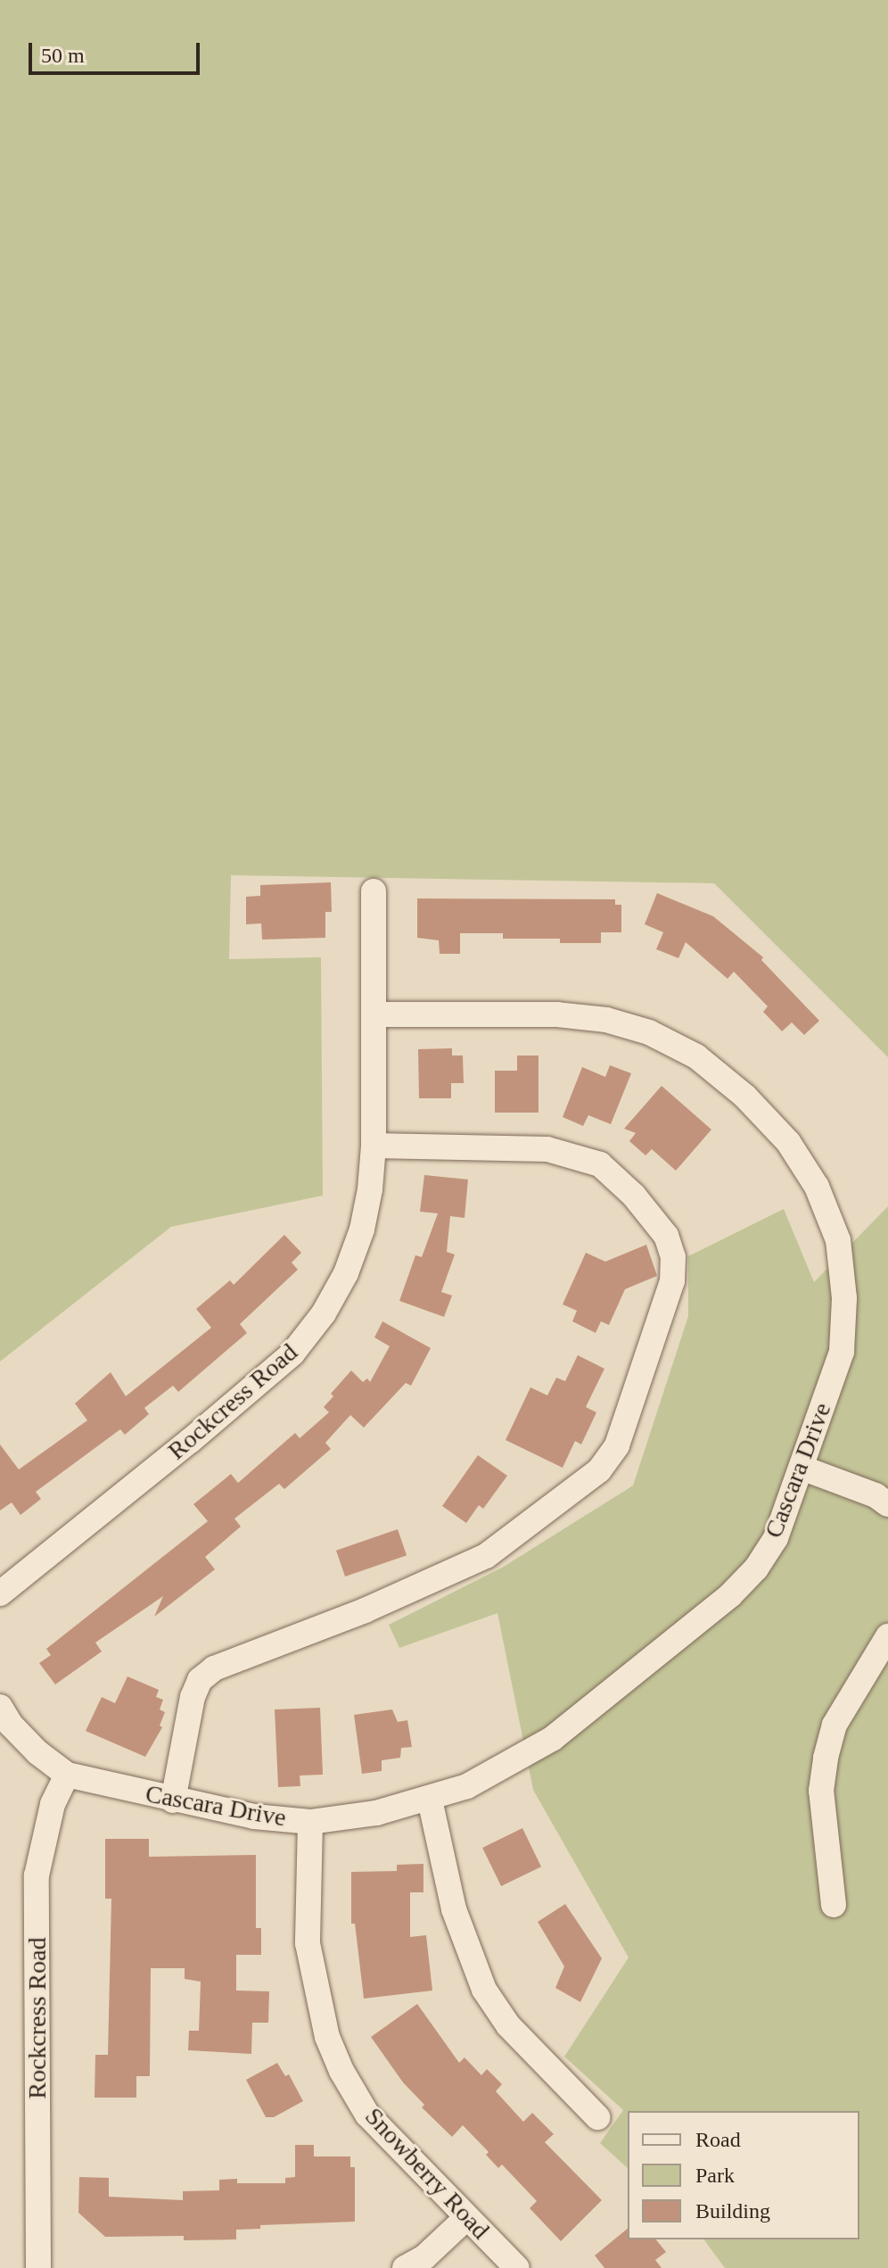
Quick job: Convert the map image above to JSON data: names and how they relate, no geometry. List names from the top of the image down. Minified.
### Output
{"streets":{"street":["Rockcress Road","Cascara Drive","Snowberry Road"]},"crossings":[["Rockcress Road","Cascara Drive"],["Cascara Drive","Snowberry Road"]],"legend":["Road","Park","Building"],"scale_bar":"50 m"}
